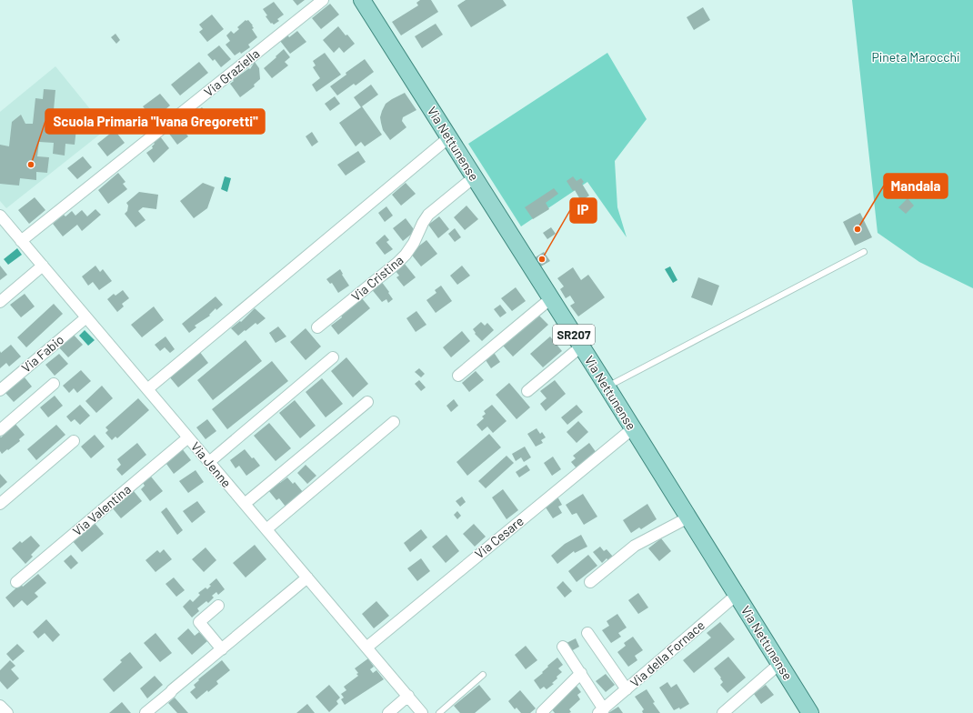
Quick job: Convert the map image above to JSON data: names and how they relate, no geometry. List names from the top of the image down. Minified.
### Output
{"streets":{"main road":["Via Nettunense","SR207"],"street":["Via Graziella","Via Cristina","Via Fabio","Via Jenne","Via Valentina","Via Cesare","Via della Fornace"]},"crossings":[["Via Graziella","Via Jenne"],["Via Nettunense","Via Cristina"],["Via Nettunense","Via Cesare"],["Via Nettunense","Via della Fornace"],["Via Fabio","Via Jenne"],["Via Jenne","Via Valentina"],["Via Jenne","Via Cesare"]],"parks":["Pineta Marocchi"],"places":["Scuola Primaria \"Ivana Gregoretti\"","Mandala","IP"]}
